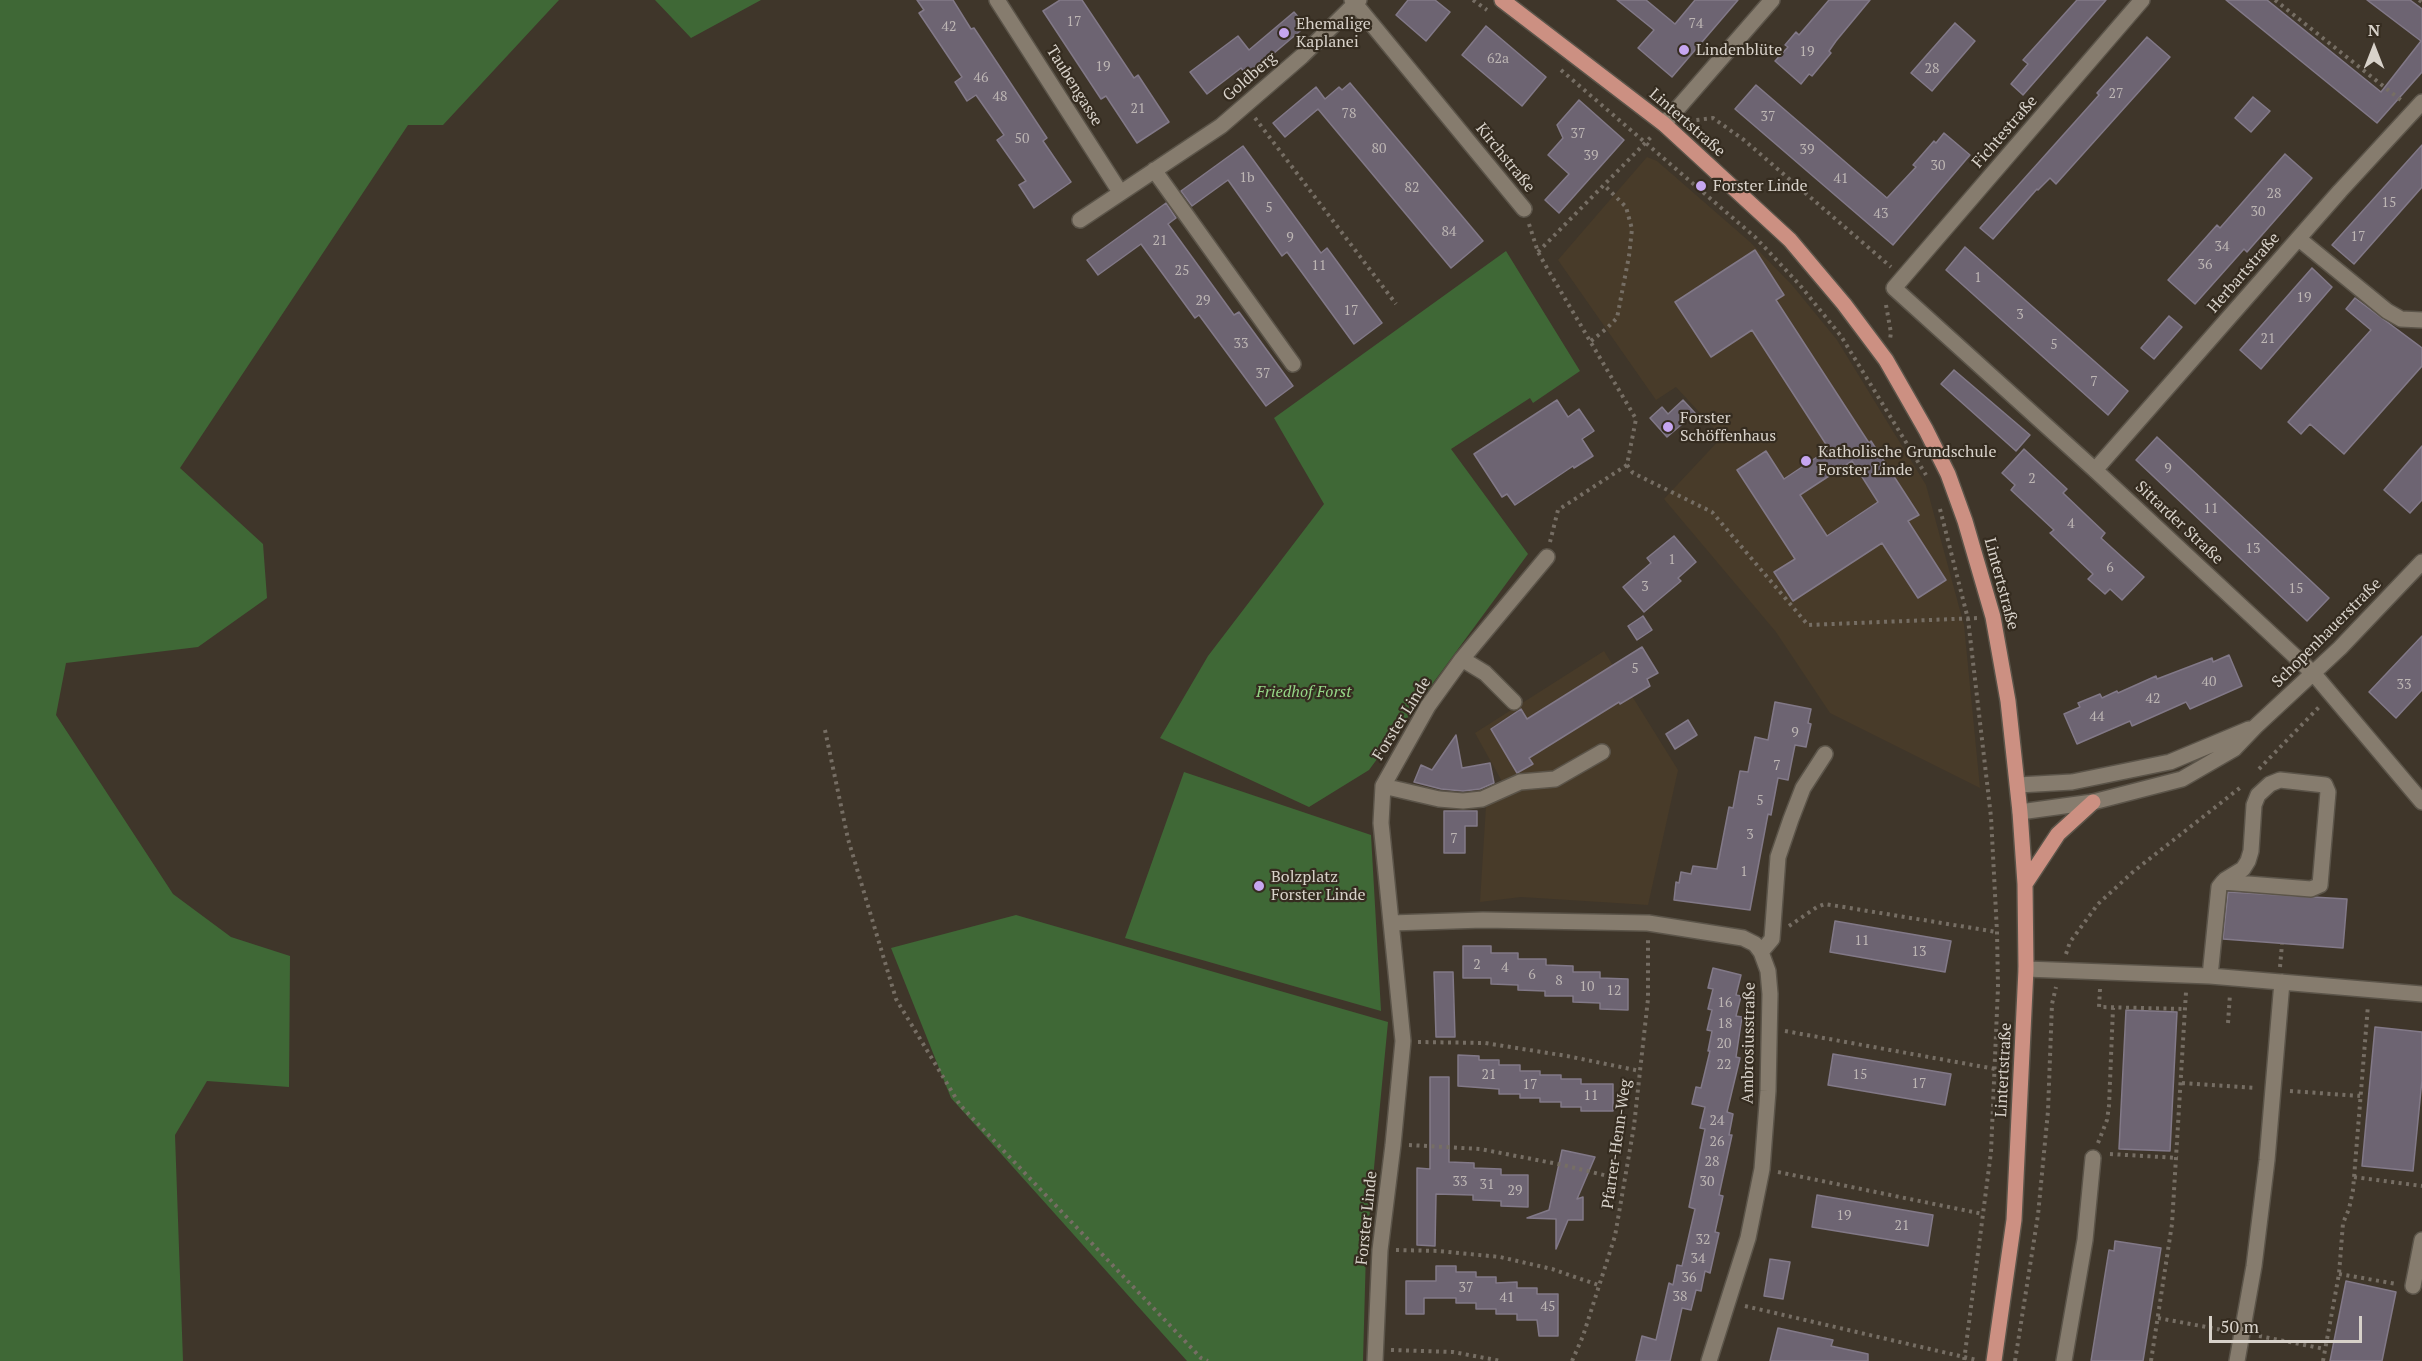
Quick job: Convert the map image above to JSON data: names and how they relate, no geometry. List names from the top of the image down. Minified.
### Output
{"streets":{"main road":["Lintertstraße"],"street":["Goldberg","Taubengasse","Fichtestraße","Kirchstraße","Herbartstraße","Sittarder Straße","Schopenhauerstraße","Forster Linde","Ambrosiusstraße"],"path":["Pfarrer-Henn-Weg"]},"crossings":[["Goldberg","Taubengasse"],["Goldberg","Kirchstraße"],["Lintertstraße","Schopenhauerstraße"],["Fichtestraße","Sittarder Straße"],["Herbartstraße","Sittarder Straße"],["Sittarder Straße","Schopenhauerstraße"]],"parks":["Friedhof Forst"],"places":["Ehemalige Kaplanei","Lindenblüte","Forster Linde","Forster Schöffenhaus","Katholische Grundschule Forster Linde","Bolzplatz Forster Linde"],"house_numbers":["17","74","42","19","62a","19","28","46","27","48","21","78","37","37","50","80","39","39","30","1b","41","82","28","15","5","30","43","84","17","9","21","34","36","11","25","1","19","29","17","3","21","33","5","37","7","9","2","11","4","13","1","6","3","15","5","40","33","42","44","9","7","5","3","7","1","11","13","2","4","6","8","10","12","16","18","20","22","21","15","17","17","11","24","26","28","33","30","31","29","19","21","32","34","36","37","38","41","45"],"scale_bar":"50 m","north":"top"}
